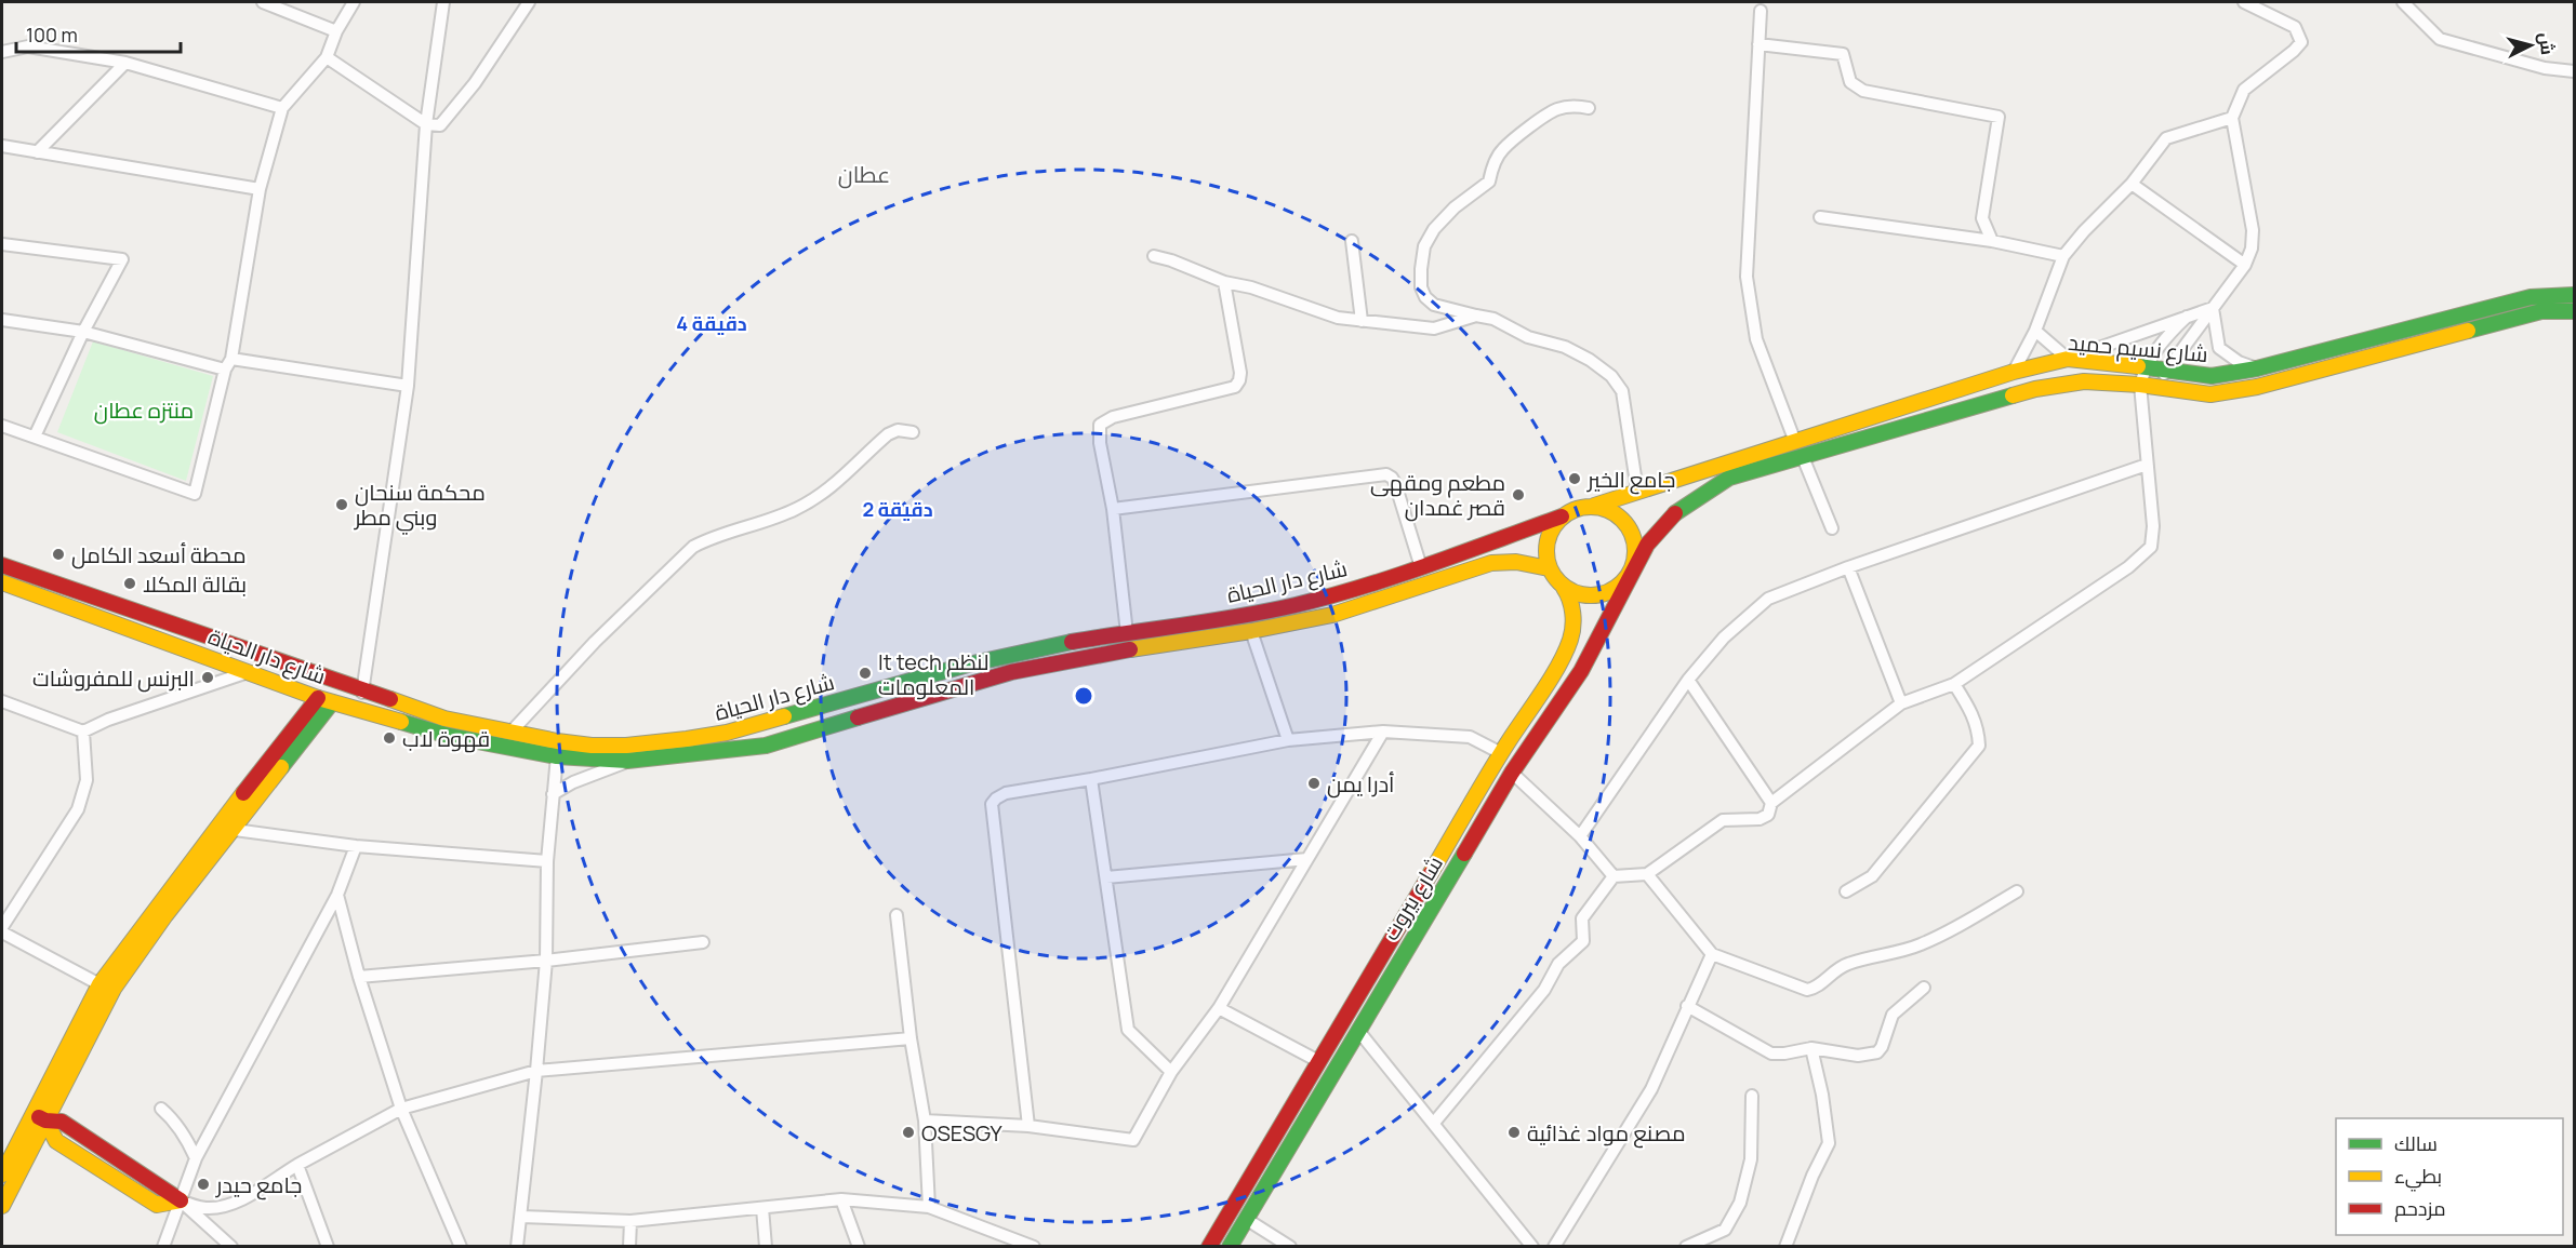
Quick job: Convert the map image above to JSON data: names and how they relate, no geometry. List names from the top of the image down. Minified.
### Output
{"streets":{"main road":["شارع نسيم حميد","شارع دار الحياة","شارع بيروت"]},"crossings":[["شارع نسيم حميد","شارع دار الحياة"],["شارع نسيم حميد","شارع بيروت"],["شارع دار الحياة","شارع بيروت"]],"districts":["عطان"],"parks":["منتزه عطان"],"places":["جامع الخير","مطعم ومقهى قصر غمدان","محكمة سنحان وبني مطر","محطة أسعد الكامل","بقالة المكلا","It tech لنظم المعلومات","البرنس للمفروشات","قهوة لاب","أدرا يمن","OSESGY","مصنع مواد غذائية","جامع حيدر"],"legend":["سالك","بطيء","مزدحم"],"scale_bar":"100 m","north":"right","rings":["4 دقيقة","2 دقيقة"]}
